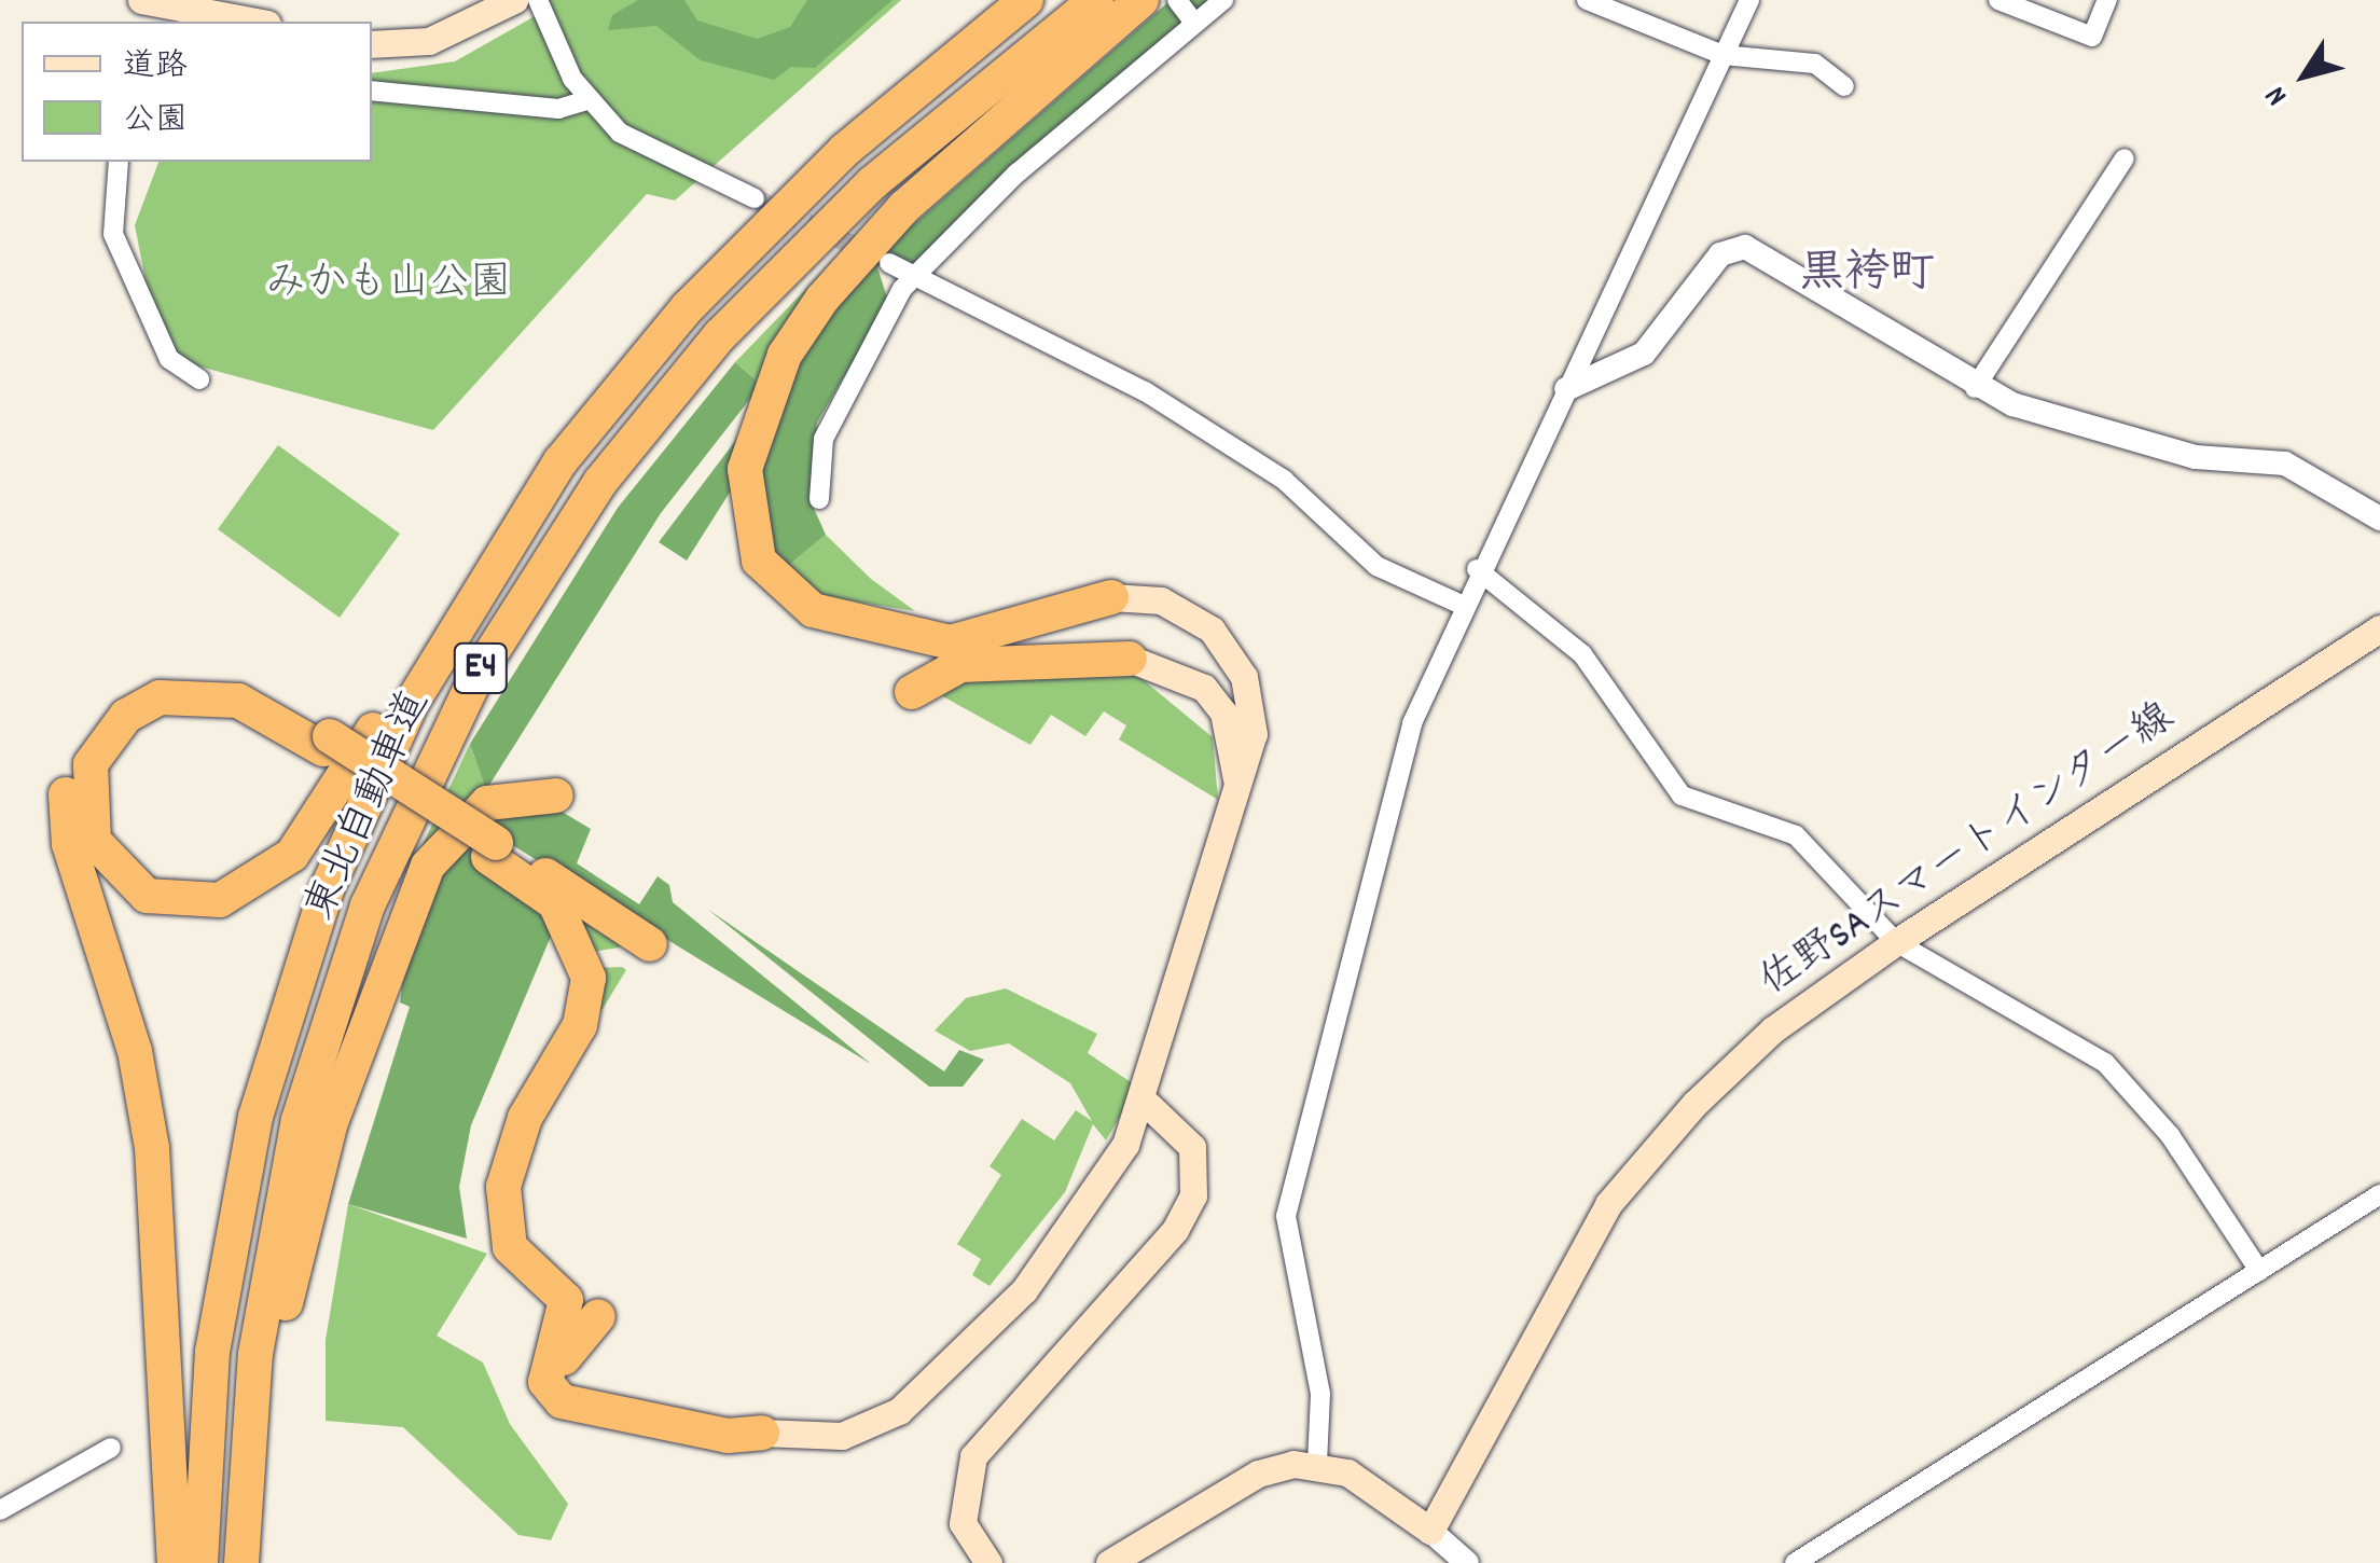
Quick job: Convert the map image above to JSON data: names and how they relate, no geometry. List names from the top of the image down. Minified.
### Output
{"streets":{"highway":["E4","東北自動車道"],"main road":["佐野SAスマートインター線"]},"districts":["黒袴町"],"parks":["みかも山公園"],"legend":["道路","公園"],"north":"bottom left"}
